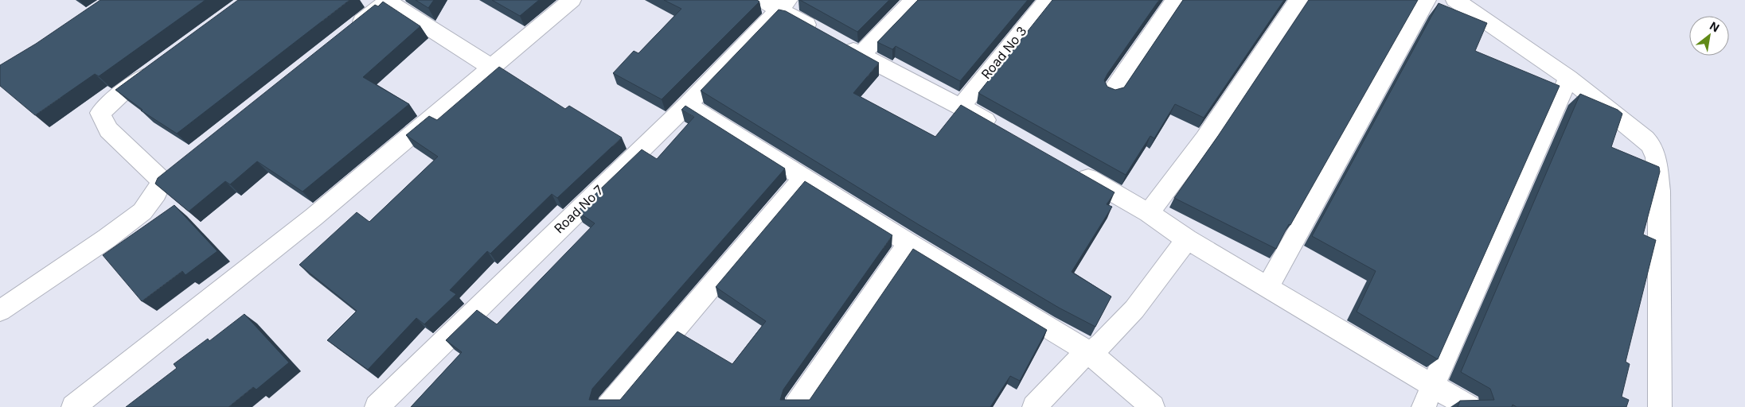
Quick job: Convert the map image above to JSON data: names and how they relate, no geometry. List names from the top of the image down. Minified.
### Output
{"streets":{"street":["Road No 3","Road No 7"]},"north":"top right"}
